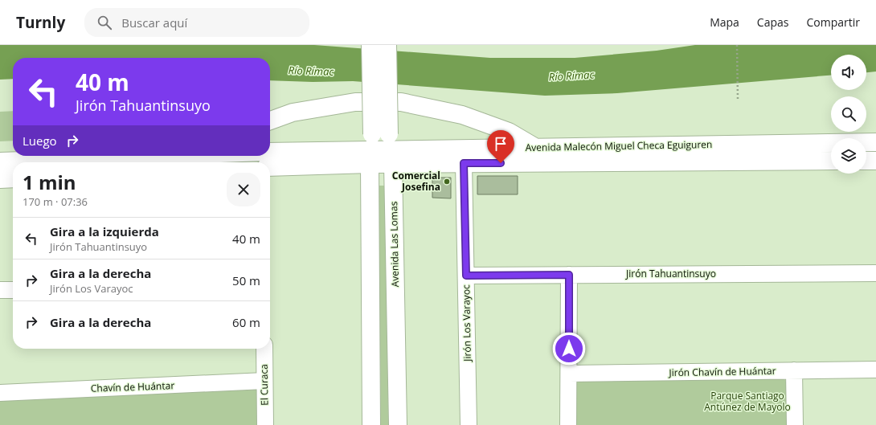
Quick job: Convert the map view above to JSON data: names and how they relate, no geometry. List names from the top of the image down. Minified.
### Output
{"streets":{"main road":["Avenida Malecón Miguel Checa Eguiguren","Avenida Las Lomas"],"street":["Jirón Tahuantinsuyo","Jirón Los Varayoc","Jirón Chavín de Huántar","El Curaca","Chavín de Huántar"]},"crossings":[["Avenida Malecón Miguel Checa Eguiguren","Avenida Las Lomas"],["Avenida Malecón Miguel Checa Eguiguren","Jirón Los Varayoc"],["Jirón Tahuantinsuyo","Jirón Los Varayoc"],["El Curaca","Chavín de Huántar"]],"water":["Río Rímac"],"parks":["Parque Santiago Antúnez de Mayolo"],"places":["Comercial Josefina"],"page":{"header":"Turnly","search":"Buscar aquí","nav":["Mapa","Capas","Compartir"],"turn":["40 m","Jirón Tahuantinsuyo"],"then":"Luego","heading":["1 min","170 m · 07:36"],"list":[{"name":"Gira a la izquierda","note":"Jirón Tahuantinsuyo","value":"40 m"},{"name":"Gira a la derecha","note":"Jirón Los Varayoc","value":"50 m"},{"name":"Gira a la derecha","value":"60 m"}]}}
